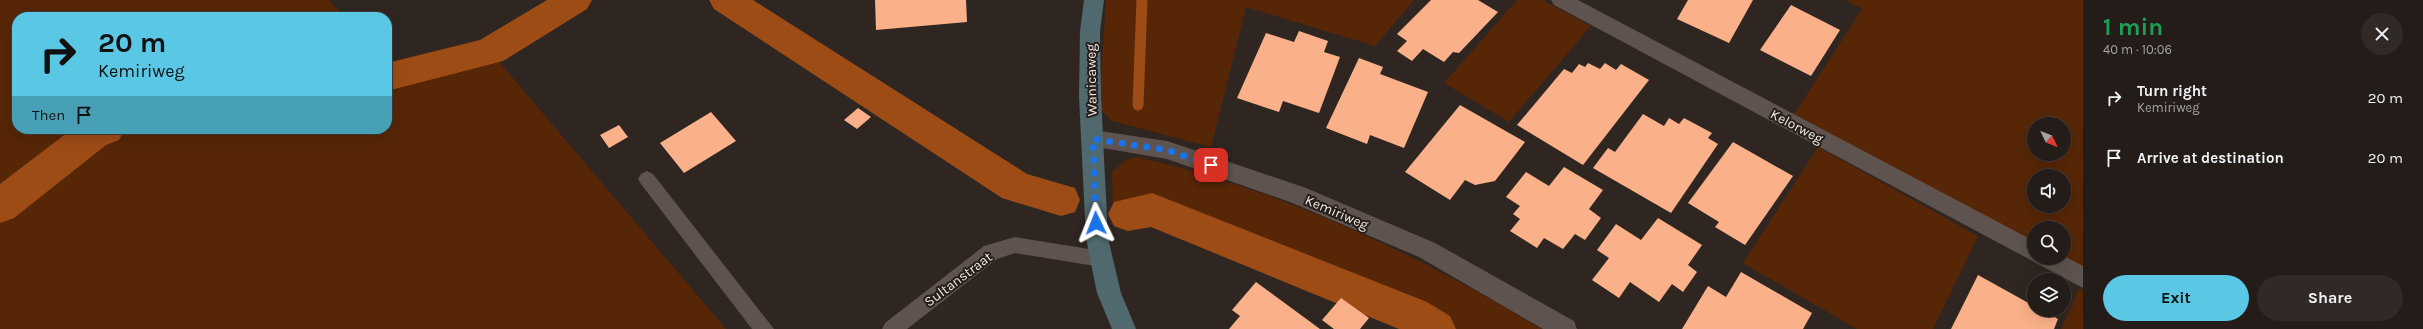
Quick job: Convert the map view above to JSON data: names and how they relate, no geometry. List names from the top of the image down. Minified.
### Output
{"streets":{"street":["Wanicaweg","Kelorweg","Kemiriweg"],"lane":["Sultanstraat"]},"crossings":[["Wanicaweg","Kemiriweg"],["Wanicaweg","Sultanstraat"]],"north":"bottom right","page":{"heading":["1 min","40 m · 10:06"],"turn":["20 m","Kemiriweg"],"list":[{"name":"Turn right","note":"Kemiriweg","value":"20 m"},{"name":"Arrive at destination","value":"20 m"}],"then":"Then","buttons":["Exit","Share"]}}
